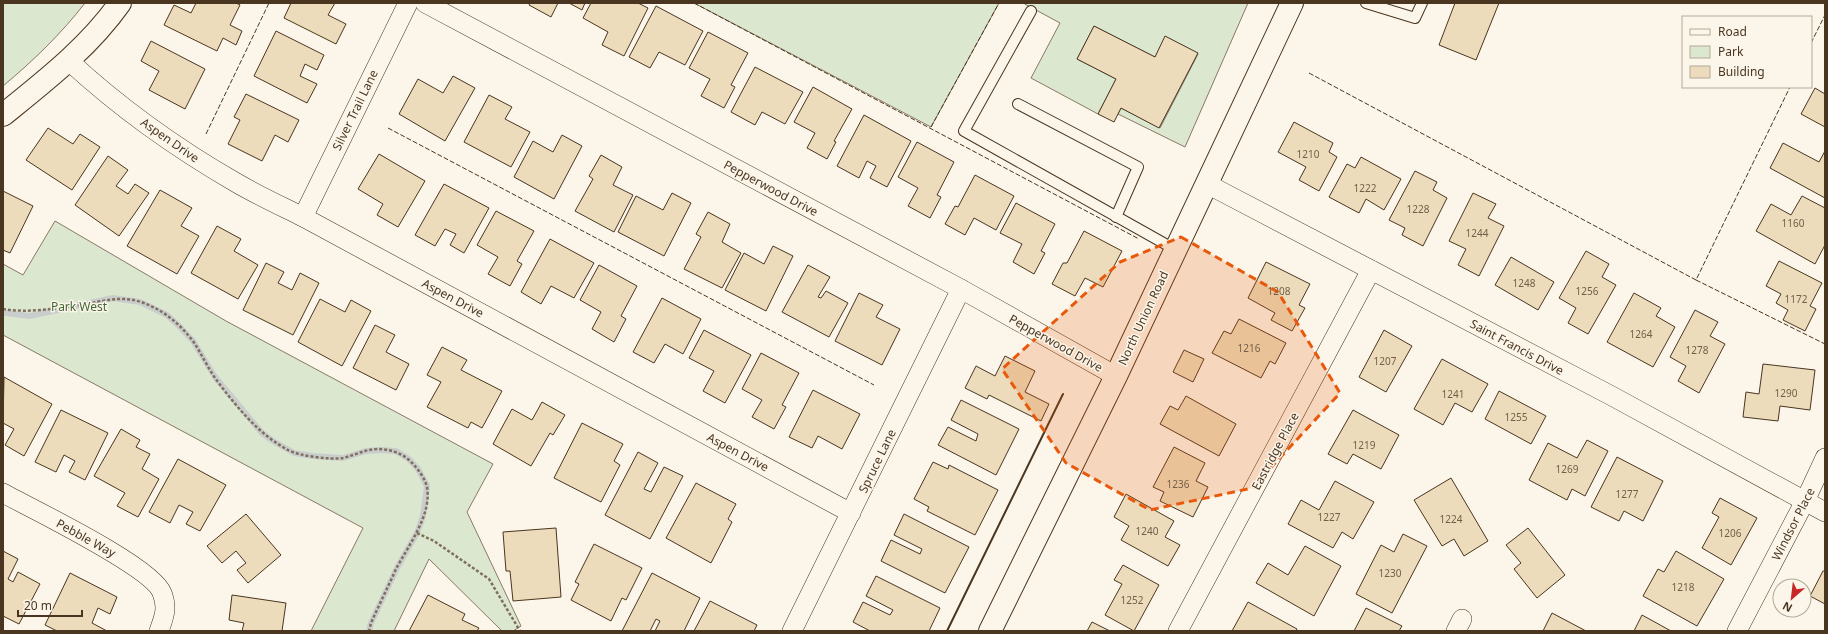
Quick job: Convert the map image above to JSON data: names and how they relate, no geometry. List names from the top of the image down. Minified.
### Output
{"streets":{"street":["Silver Trail Lane","Aspen Drive","Pepperwood Drive","North Union Road","Saint Francis Drive","Eastridge Place","Spruce Lane","Windsor Place","Pebble Way"]},"crossings":[["Silver Trail Lane","Aspen Drive"],["Aspen Drive","Spruce Lane"],["Pepperwood Drive","North Union Road"],["Pepperwood Drive","Spruce Lane"],["North Union Road","Saint Francis Drive"],["Saint Francis Drive","Eastridge Place"],["Saint Francis Drive","Windsor Place"]],"parks":["Park West"],"house_numbers":["1210","1222","1228","1160","1244","1248","1208","1256","1172","1264","1216","1278","1207","1290","1241","1255","1219","1269","1236","1277","1227","1224","1240","1206","1230","1218","1252"],"legend":["Road","Park","Building"],"scale_bar":"20 m","north":"bottom left"}
